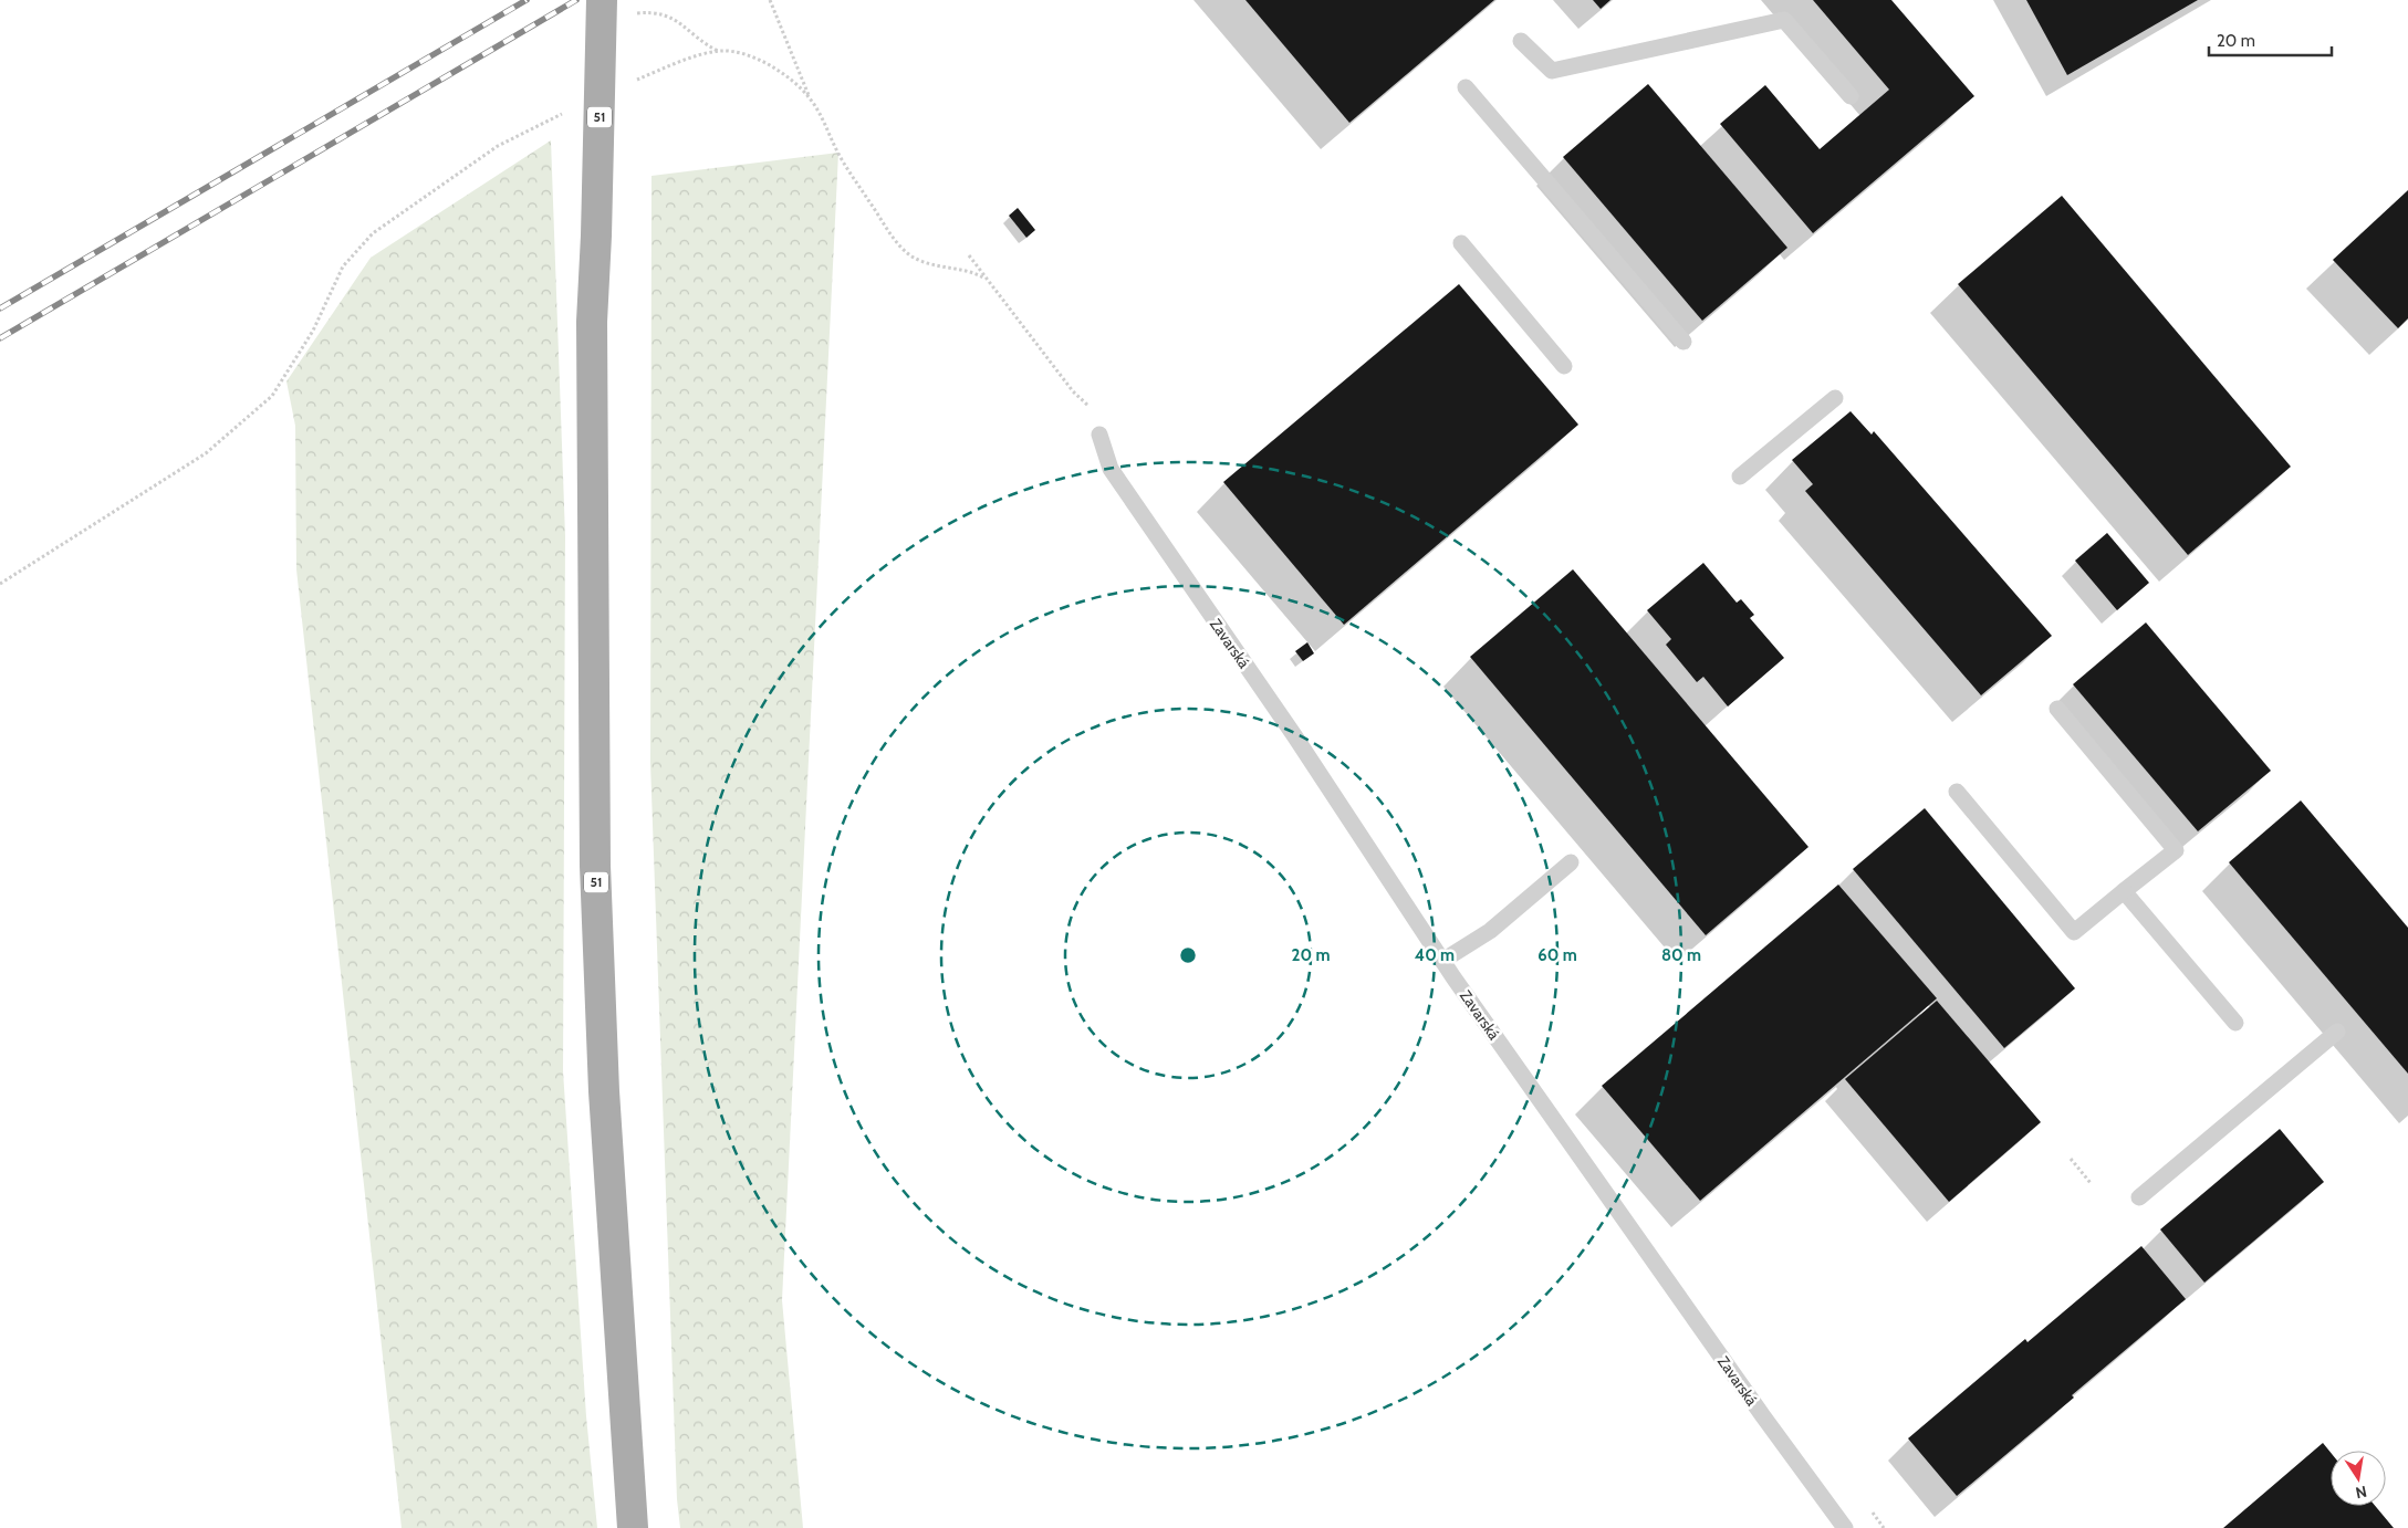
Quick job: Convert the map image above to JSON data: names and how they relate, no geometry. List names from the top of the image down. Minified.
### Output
{"streets":{"main road":["51"],"lane":["Zavarská"]},"scale_bar":"20 m","north":"bottom","rings":["20 m","40 m","60 m","80 m"]}
